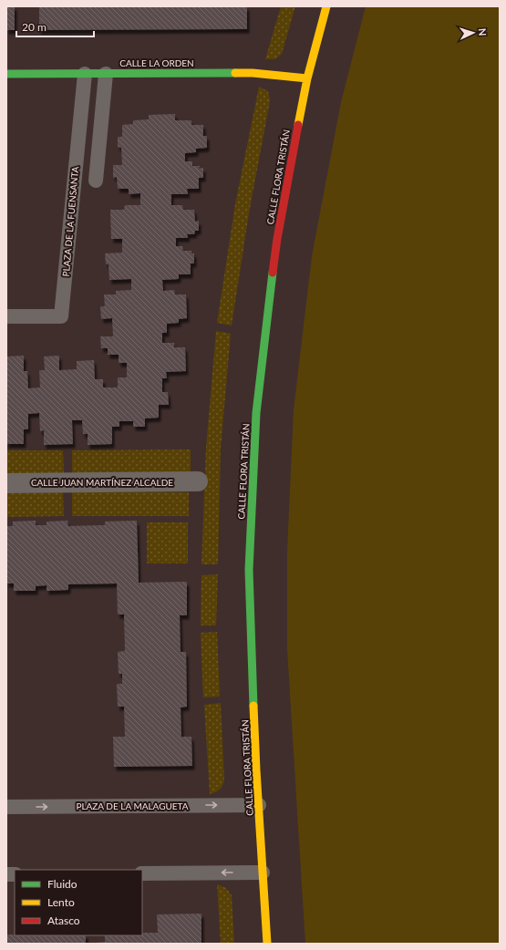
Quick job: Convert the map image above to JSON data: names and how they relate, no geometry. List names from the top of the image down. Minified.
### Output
{"streets":{"street":["CALLE LA ORDEN","CALLE FLORA TRISTÁN","CALLE JUAN MARTÍNEZ ALCALDE"],"lane":["PLAZA DE LA FUENSANTA","PLAZA DE LA MALAGUETA"]},"crossings":[["CALLE LA ORDEN","CALLE FLORA TRISTÁN"],["CALLE LA ORDEN","PLAZA DE LA FUENSANTA"],["CALLE FLORA TRISTÁN","PLAZA DE LA MALAGUETA"]],"legend":["Fluido","Lento","Atasco"],"scale_bar":"20 m","north":"right"}
